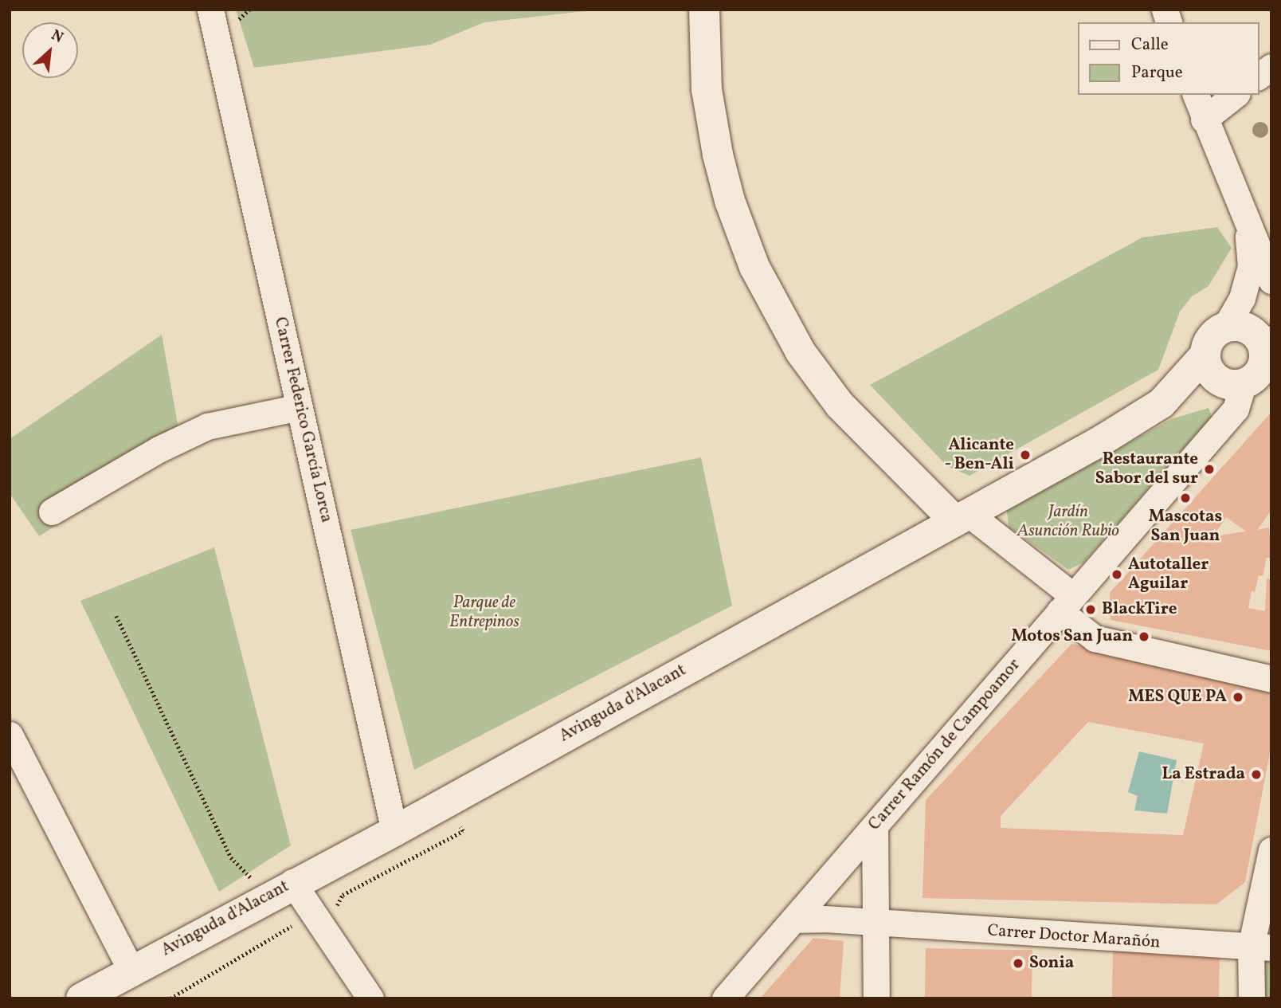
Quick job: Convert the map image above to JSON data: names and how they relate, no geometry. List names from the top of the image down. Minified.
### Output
{"streets":{"street":["Carrer Federico García Lorca","Avinguda d'Alacant","Carrer Ramón de Campoamor","Carrer Doctor Marañón"]},"crossings":[["Carrer Federico García Lorca","Avinguda d'Alacant"],["Avinguda d'Alacant","Carrer Ramón de Campoamor"],["Carrer Ramón de Campoamor","Carrer Doctor Marañón"]],"parks":["Jardín Asunción Rubio","Parque de Entrepinos"],"places":["Alicante - Ben-Ali","Restaurante Sabor del sur","Mascotas San Juan","Autotaller Aguilar","BlackTire","Motos San Juan","MES QUE PA","La Estrada","Sonia"],"legend":["Calle","Parque"],"north":"top right"}
